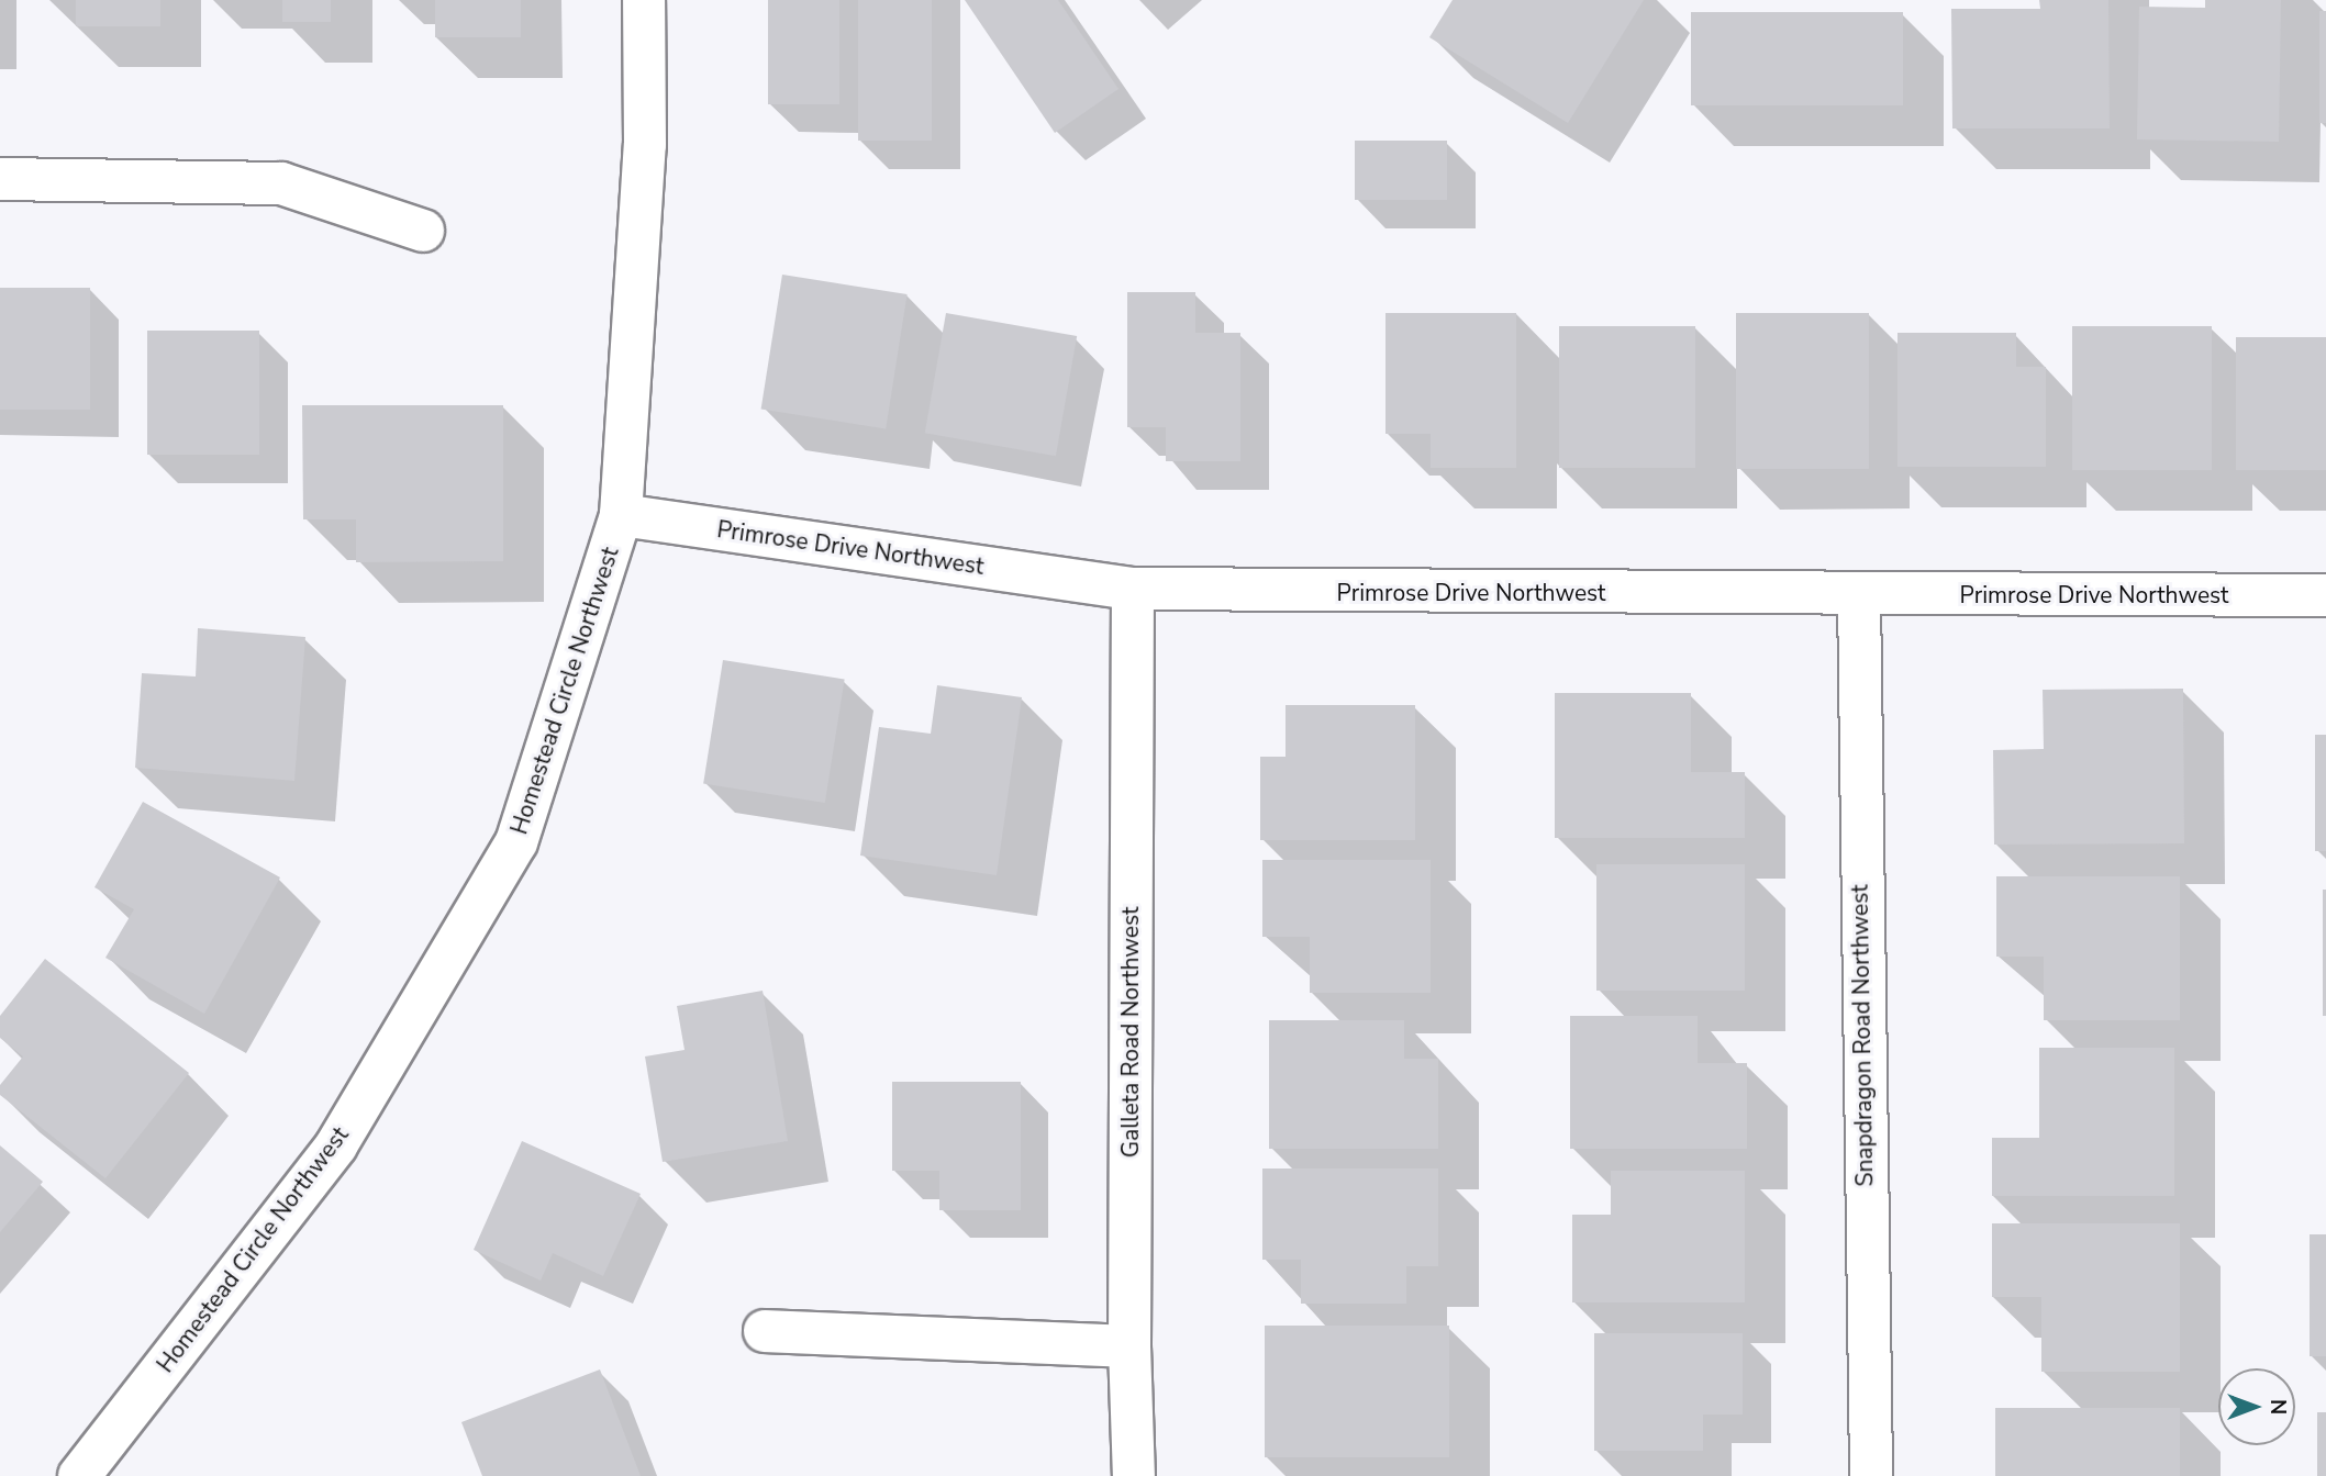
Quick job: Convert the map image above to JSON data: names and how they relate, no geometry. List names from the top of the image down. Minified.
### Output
{"streets":{"street":["Primrose Drive Northwest","Homestead Circle Northwest","Galleta Road Northwest","Snapdragon Road Northwest"]},"crossings":[["Primrose Drive Northwest","Homestead Circle Northwest"],["Primrose Drive Northwest","Galleta Road Northwest"],["Primrose Drive Northwest","Snapdragon Road Northwest"]],"north":"right"}
